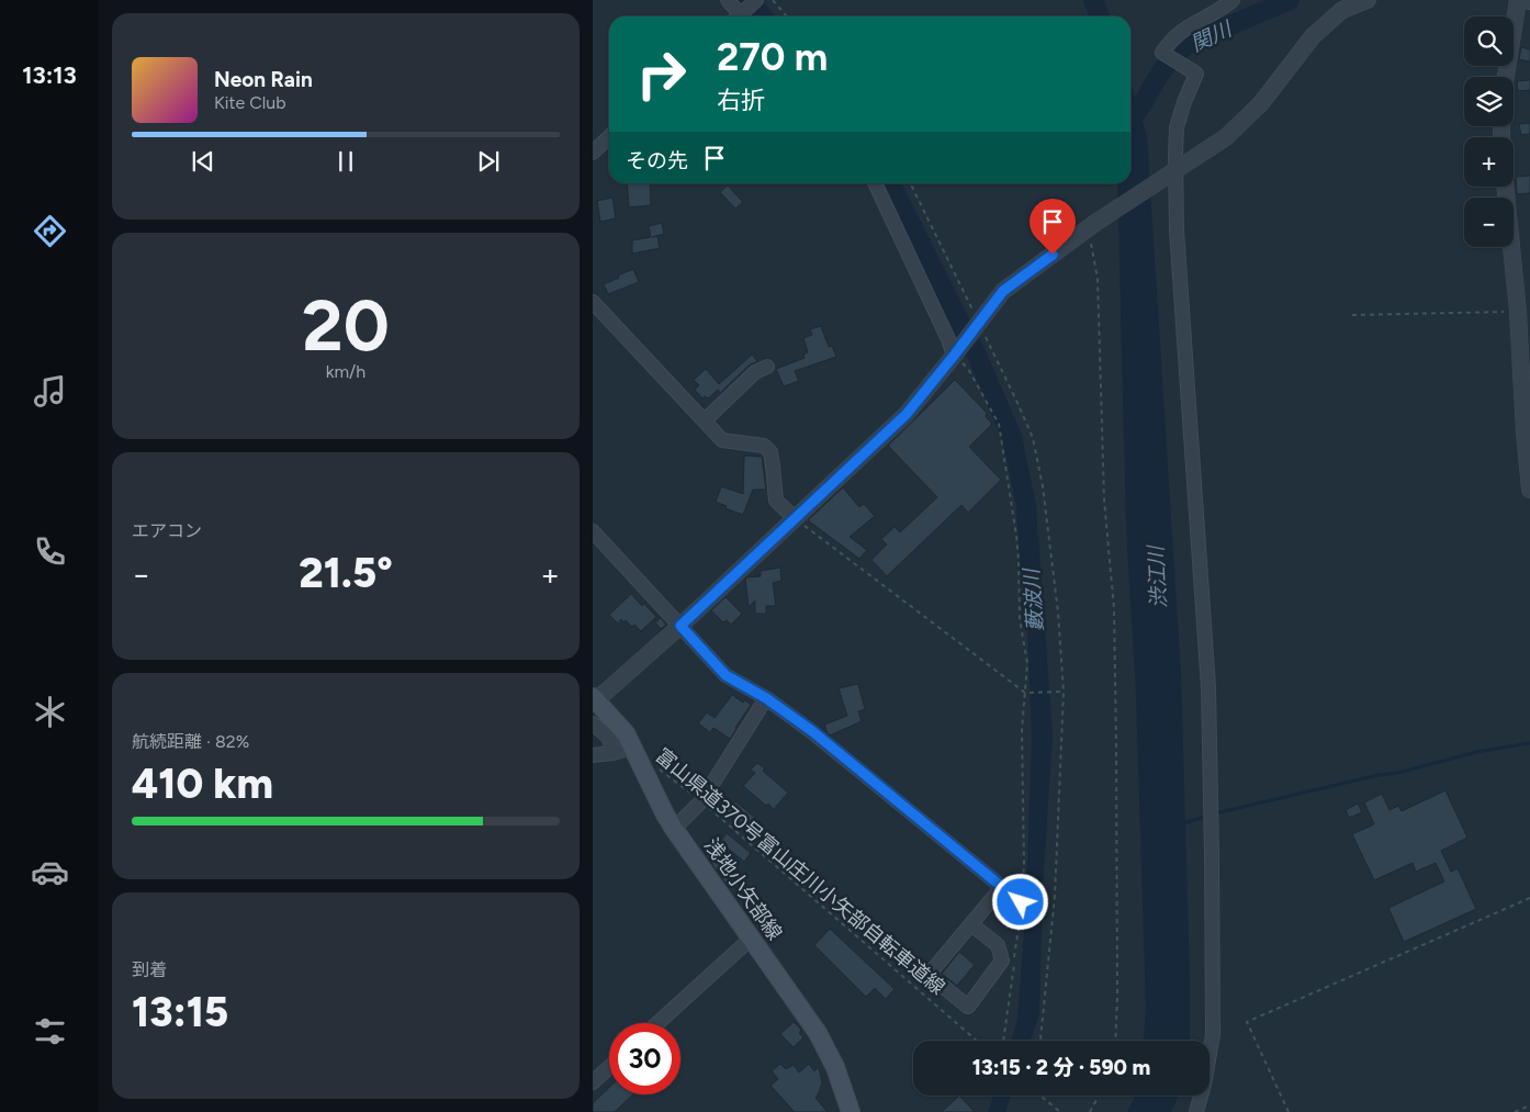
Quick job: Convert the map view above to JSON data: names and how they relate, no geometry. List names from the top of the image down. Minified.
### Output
{"streets":{"main road":["浅地小矢部線"],"path":["富山県道370号富山庄川小矢部自転車道線"]},"water":["関川","渋江川","藪波川"],"page":{"tabs":"13:13","map_buttons":["+","−"],"turn":["270 m","右折"],"song":["Neon Rain","Kite Club"],"then":"その先","tile":[["20","km/h"],"エアコン",["航続距離 · 82%","410 km"],["到着","13:15"]],"heat":["−","21.5°","+"],"limit":"30","trip":"13:15 · 2 分 · 590 m"}}
